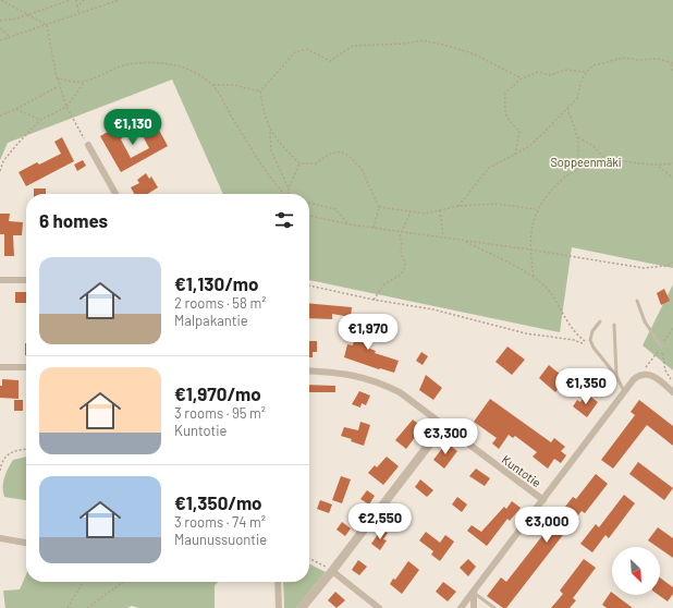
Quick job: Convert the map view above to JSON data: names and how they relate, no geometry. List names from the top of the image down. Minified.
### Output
{"streets":{"street":["Kuntotie"]},"parks":["Soppeenmäki"],"north":"bottom right","page":{"price":["€1,130","€1,970","€1,350","€3,300","€2,550","€3,000"],"heading":"6 homes","list":[{"name":"€1,130/mo","note":"2 rooms · 58 m² · Malpakantie"},{"name":"€1,970/mo","note":"3 rooms · 95 m² · Kuntotie"},{"name":"€1,350/mo","note":"3 rooms · 74 m² · Maunussuontie"}]}}
